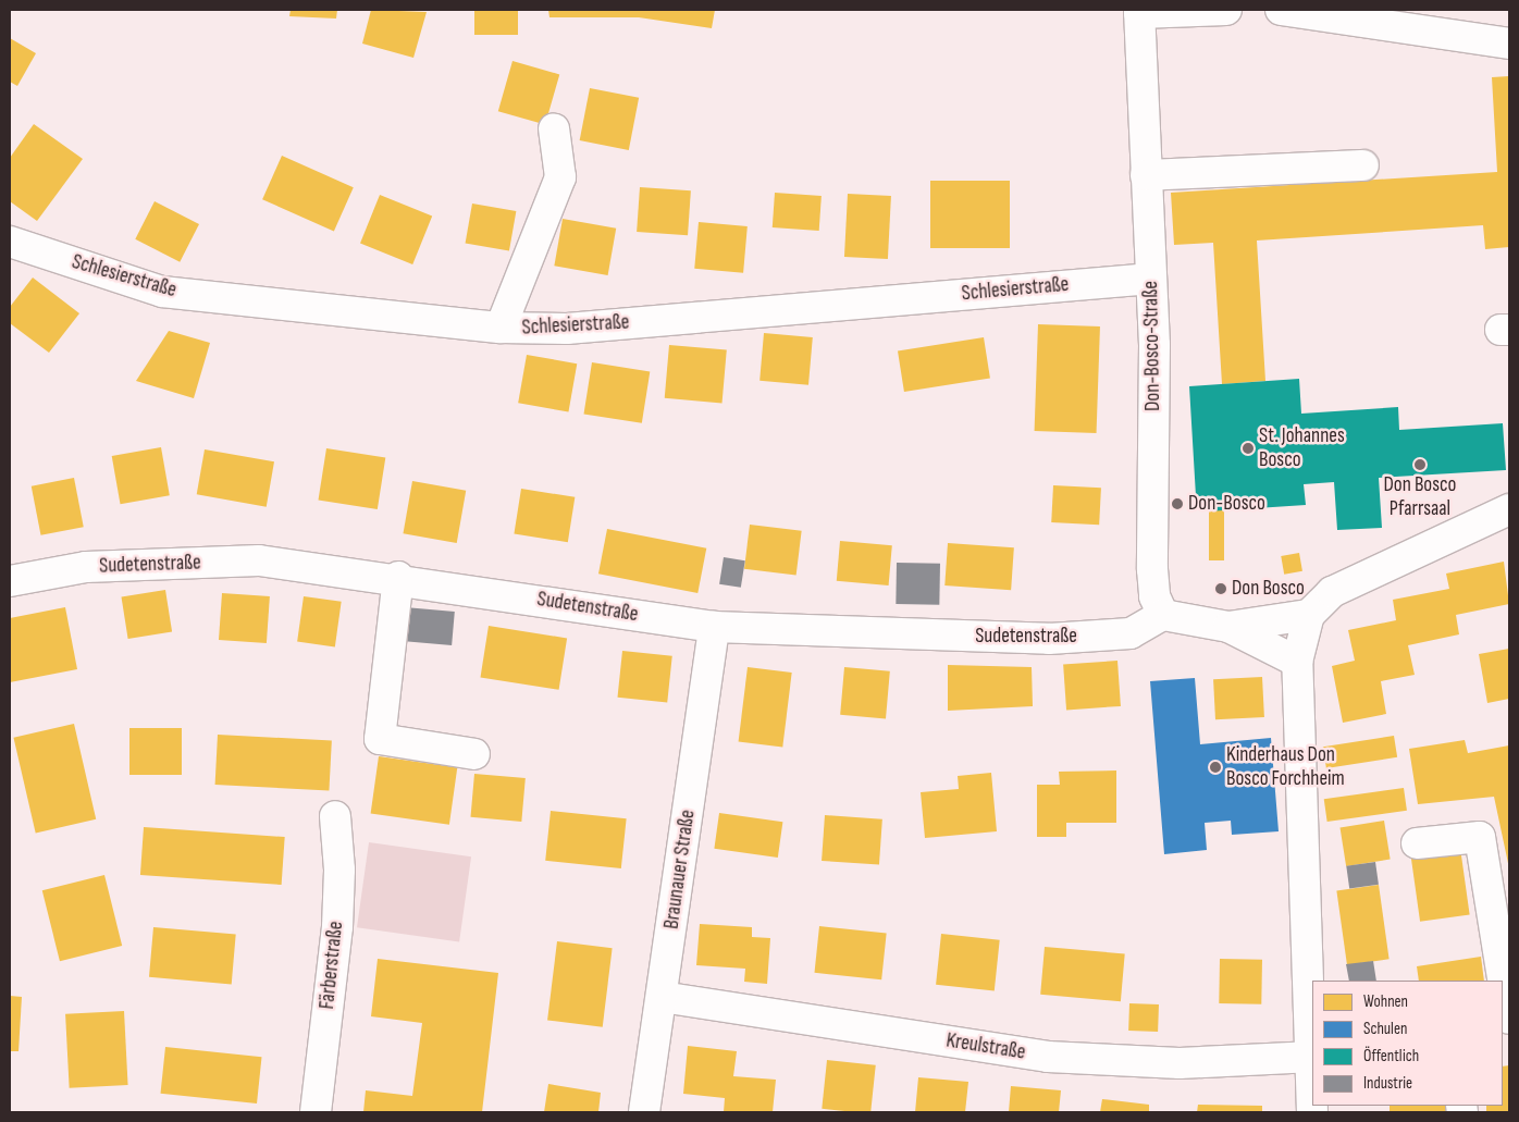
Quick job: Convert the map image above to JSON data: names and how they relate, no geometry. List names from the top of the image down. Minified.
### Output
{"streets":{"street":["Schlesierstraße","Don-Bosco-Straße","Sudetenstraße","Braunauer Straße","Färberstraße","Kreulstraße"]},"crossings":[["Schlesierstraße","Don-Bosco-Straße"],["Don-Bosco-Straße","Sudetenstraße"],["Sudetenstraße","Braunauer Straße"],["Braunauer Straße","Kreulstraße"]],"places":["St. Johannes Bosco","Don Bosco Pfarrsaal","Don-Bosco","Don Bosco","Kinderhaus Don Bosco Forchheim"],"legend":["Wohnen","Schulen","Öffentlich","Industrie"]}
